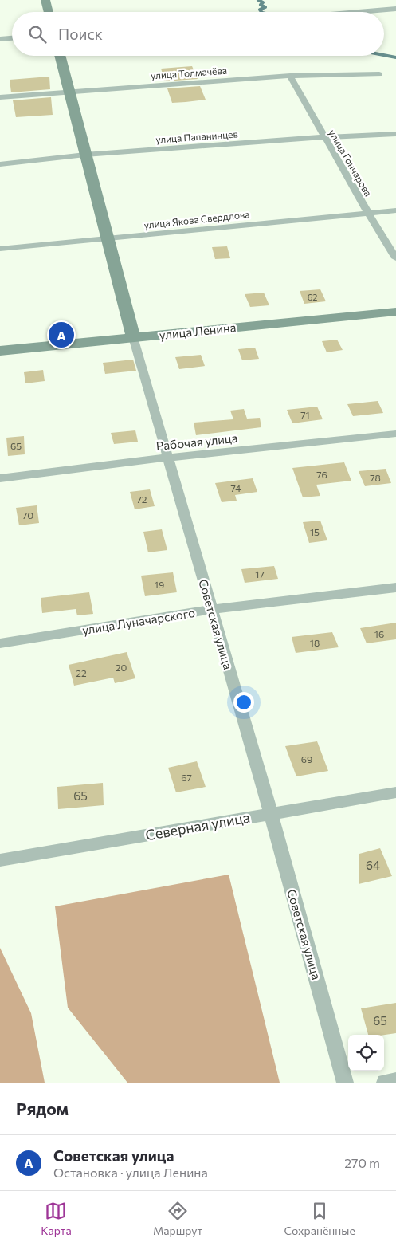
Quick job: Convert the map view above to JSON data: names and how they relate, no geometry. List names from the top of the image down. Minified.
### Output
{"streets":{"street":["улица Толмачёва","улица Папанинцев","улица Гончарова","улица Якова Свердлова","улица Ленина","Рабочая улица","улица Луначарского","Советская улица","Северная улица"]},"crossings":[["улица Толмачёва","улица Гончарова"],["улица Толмачёва","Советская улица"],["улица Папанинцев","улица Гончарова"],["улица Папанинцев","Советская улица"],["улица Гончарова","улица Якова Свердлова"],["улица Якова Свердлова","Советская улица"],["улица Ленина","Советская улица"],["Рабочая улица","Советская улица"],["улица Луначарского","Советская улица"],["Советская улица","Северная улица"]],"house_numbers":["62","71","65","76","78","74","72","70","15","17","19","16","18","20","22","69","67","65","64","65"],"page":{"search":"Поиск","pins":"A","heading":"Рядом","list":[{"mark":"A","name":"Советская улица","note":"Остановка · улица Ленина","value":"270 m"}],"nav":["Карта","Маршрут","Сохранённые"]}}
